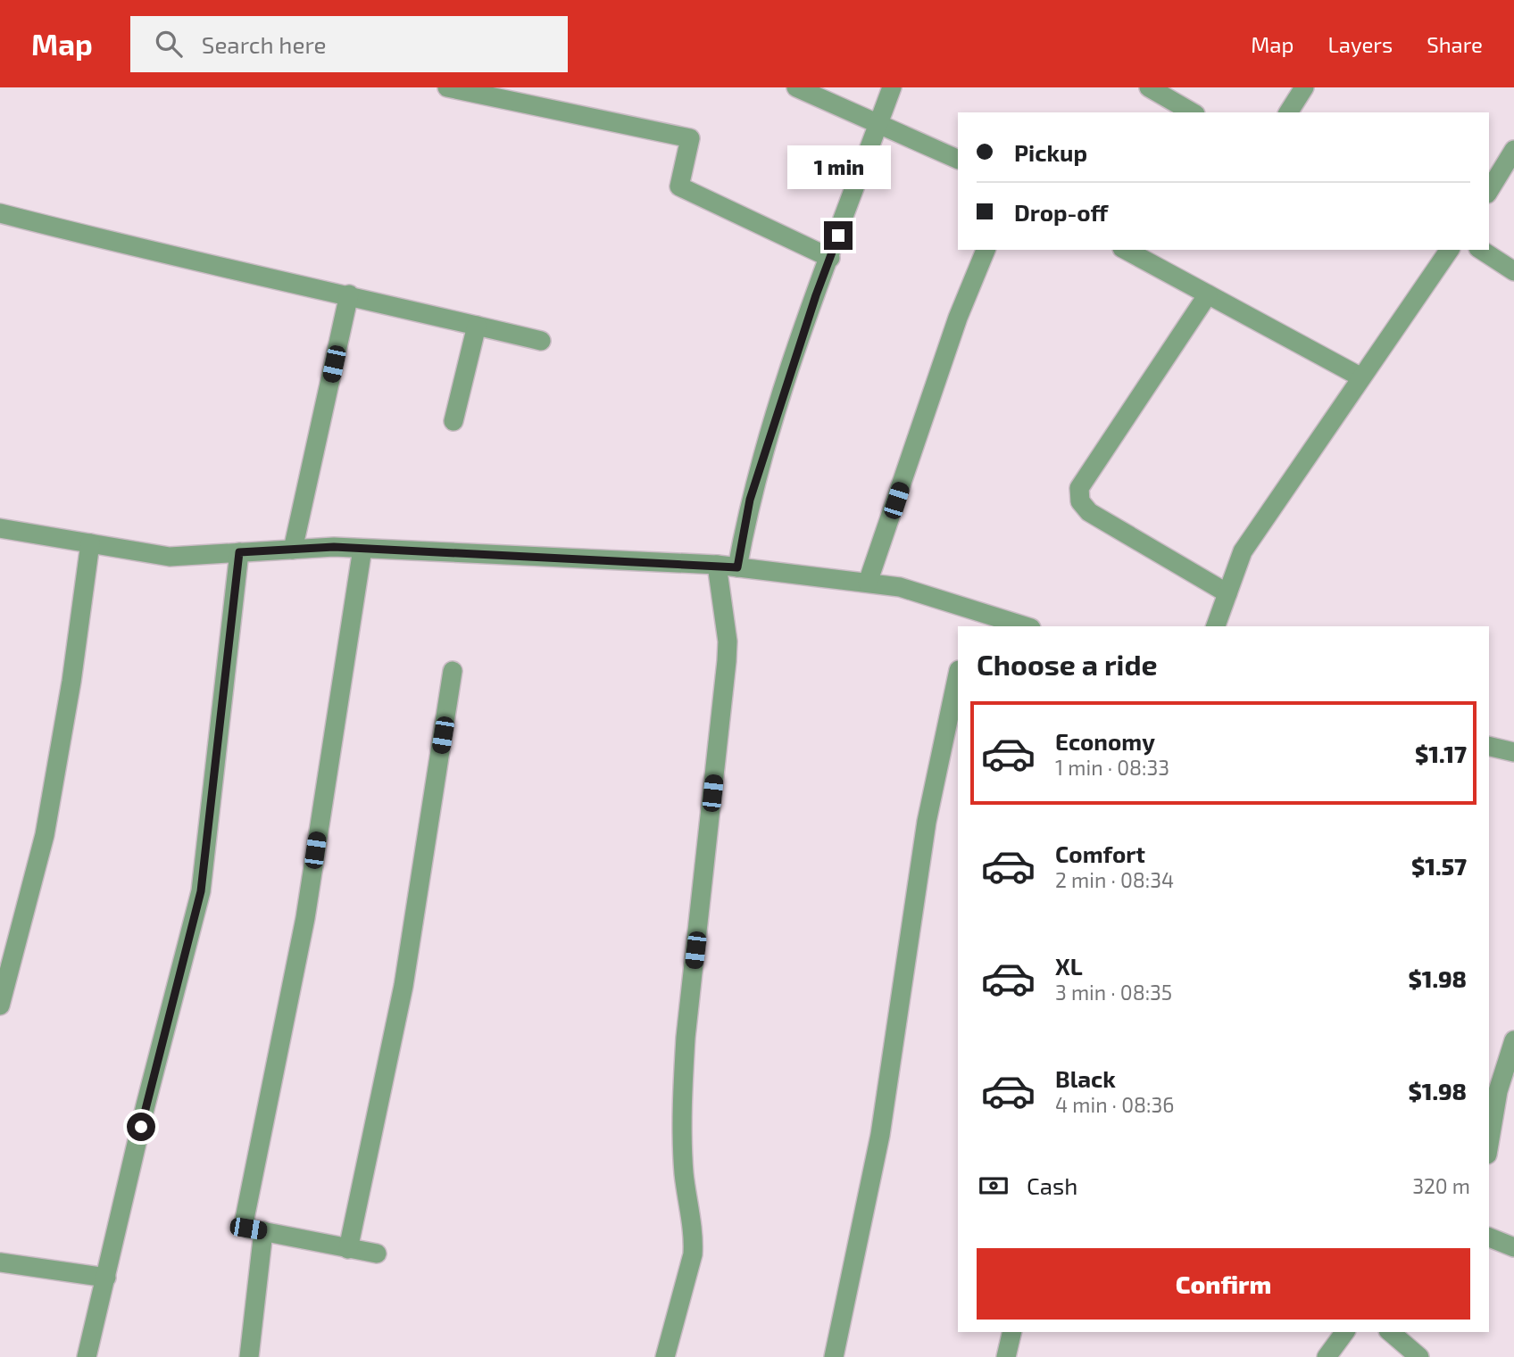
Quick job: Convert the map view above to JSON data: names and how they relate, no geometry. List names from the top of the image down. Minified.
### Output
{"page":{"header":"Map","search":"Search here","nav":["Map","Layers","Share"],"banner":["Pickup","Drop-off"],"bubble":"1 min","heading":"Choose a ride","list":[{"name":"Economy","note":"1 min · 08:33","value":"$1.17"},{"name":"Comfort","note":"2 min · 08:34","value":"$1.57"},{"name":"XL","note":"3 min · 08:35","value":"$1.98"},{"name":"Black","note":"4 min · 08:36","value":"$1.98"}],"pay":["Cash","320 m"],"buttons":"Confirm"}}
